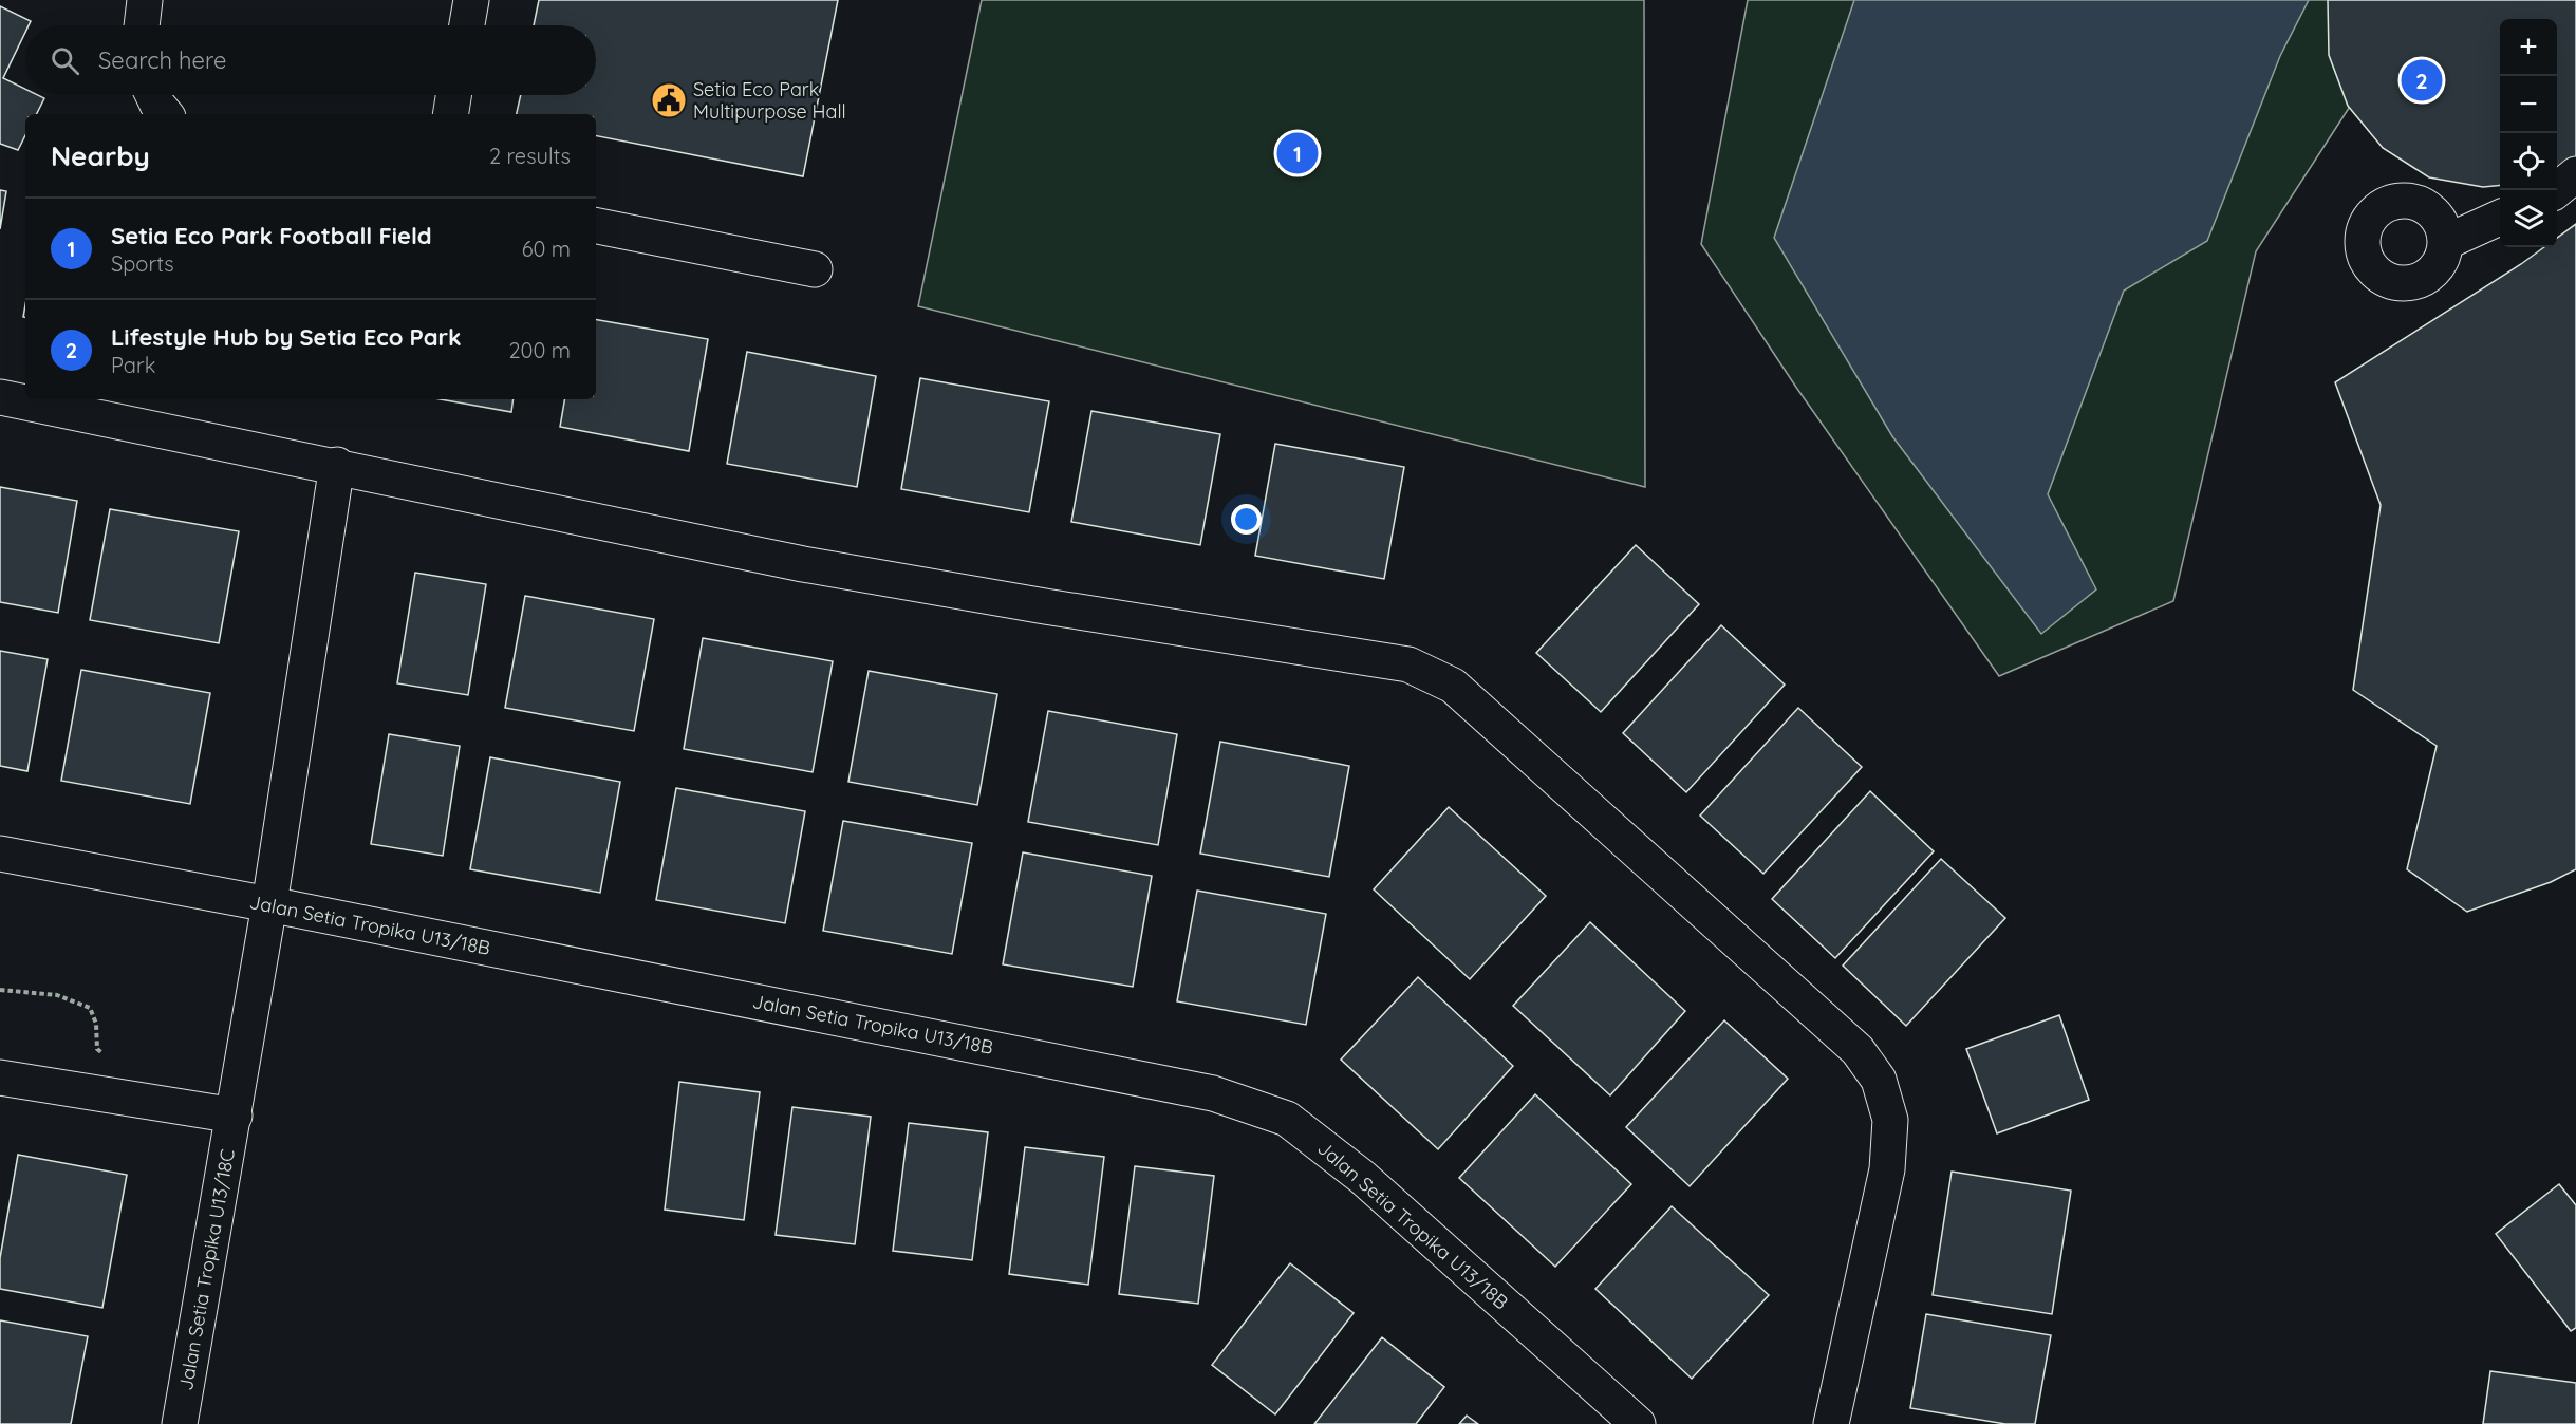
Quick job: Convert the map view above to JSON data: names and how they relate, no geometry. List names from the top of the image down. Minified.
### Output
{"streets":{"street":["Jalan Setia Tropika U13/18B","Jalan Setia Tropika U13/18C"]},"crossings":[["Jalan Setia Tropika U13/18B","Jalan Setia Tropika U13/18C"]],"places":{"public building":["Setia Eco Park Multipurpose Hall"]},"page":{"map_buttons":["+","−"],"search":"Search here","pins":["2","1"],"heading":["Nearby","2 results"],"list":[{"mark":"1","name":"Setia Eco Park Football Field","note":"Sports","value":"60 m"},{"mark":"2","name":"Lifestyle Hub by Setia Eco Park","note":"Park","value":"200 m"}]}}
